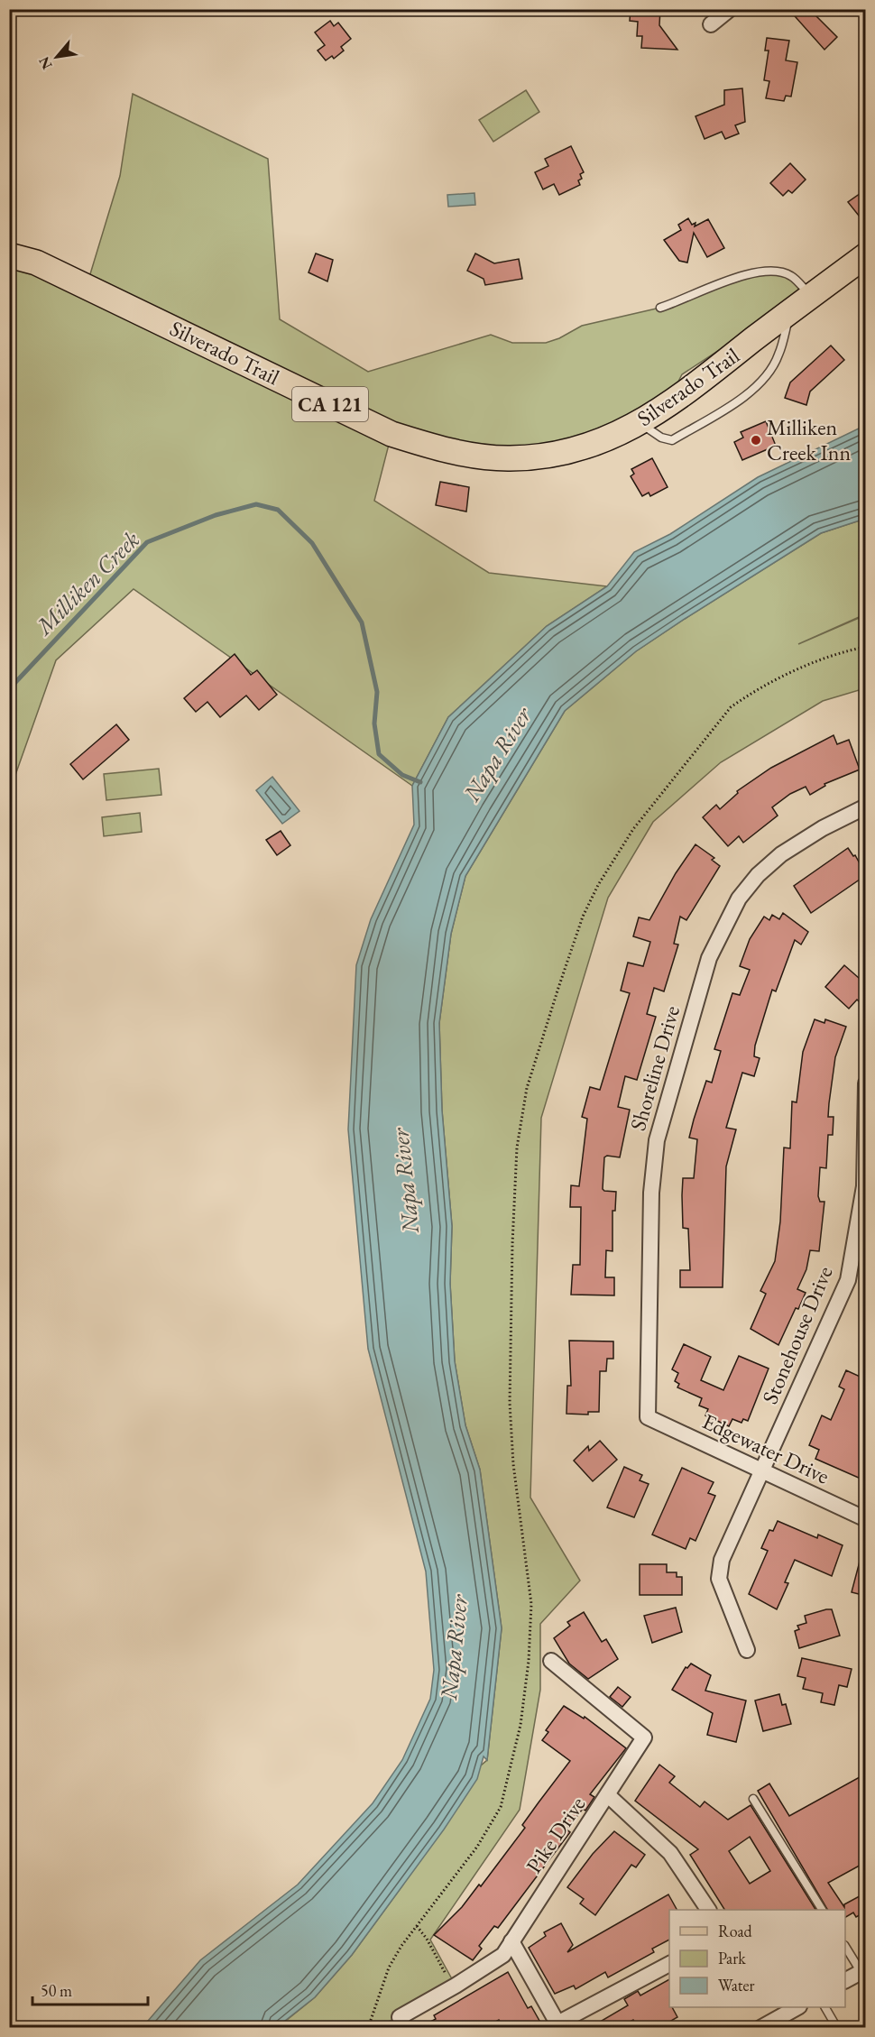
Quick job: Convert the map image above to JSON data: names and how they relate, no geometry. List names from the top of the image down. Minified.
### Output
{"streets":{"main road":["Silverado Trail","CA 121"],"street":["Shoreline Drive","Stonehouse Drive","Edgewater Drive","Pike Drive"]},"crossings":[["Shoreline Drive","Edgewater Drive"],["Stonehouse Drive","Edgewater Drive"]],"water":["Milliken Creek","Napa River"],"places":["Milliken Creek Inn"],"legend":["Road","Park","Water"],"scale_bar":"50 m","north":"bottom left"}
